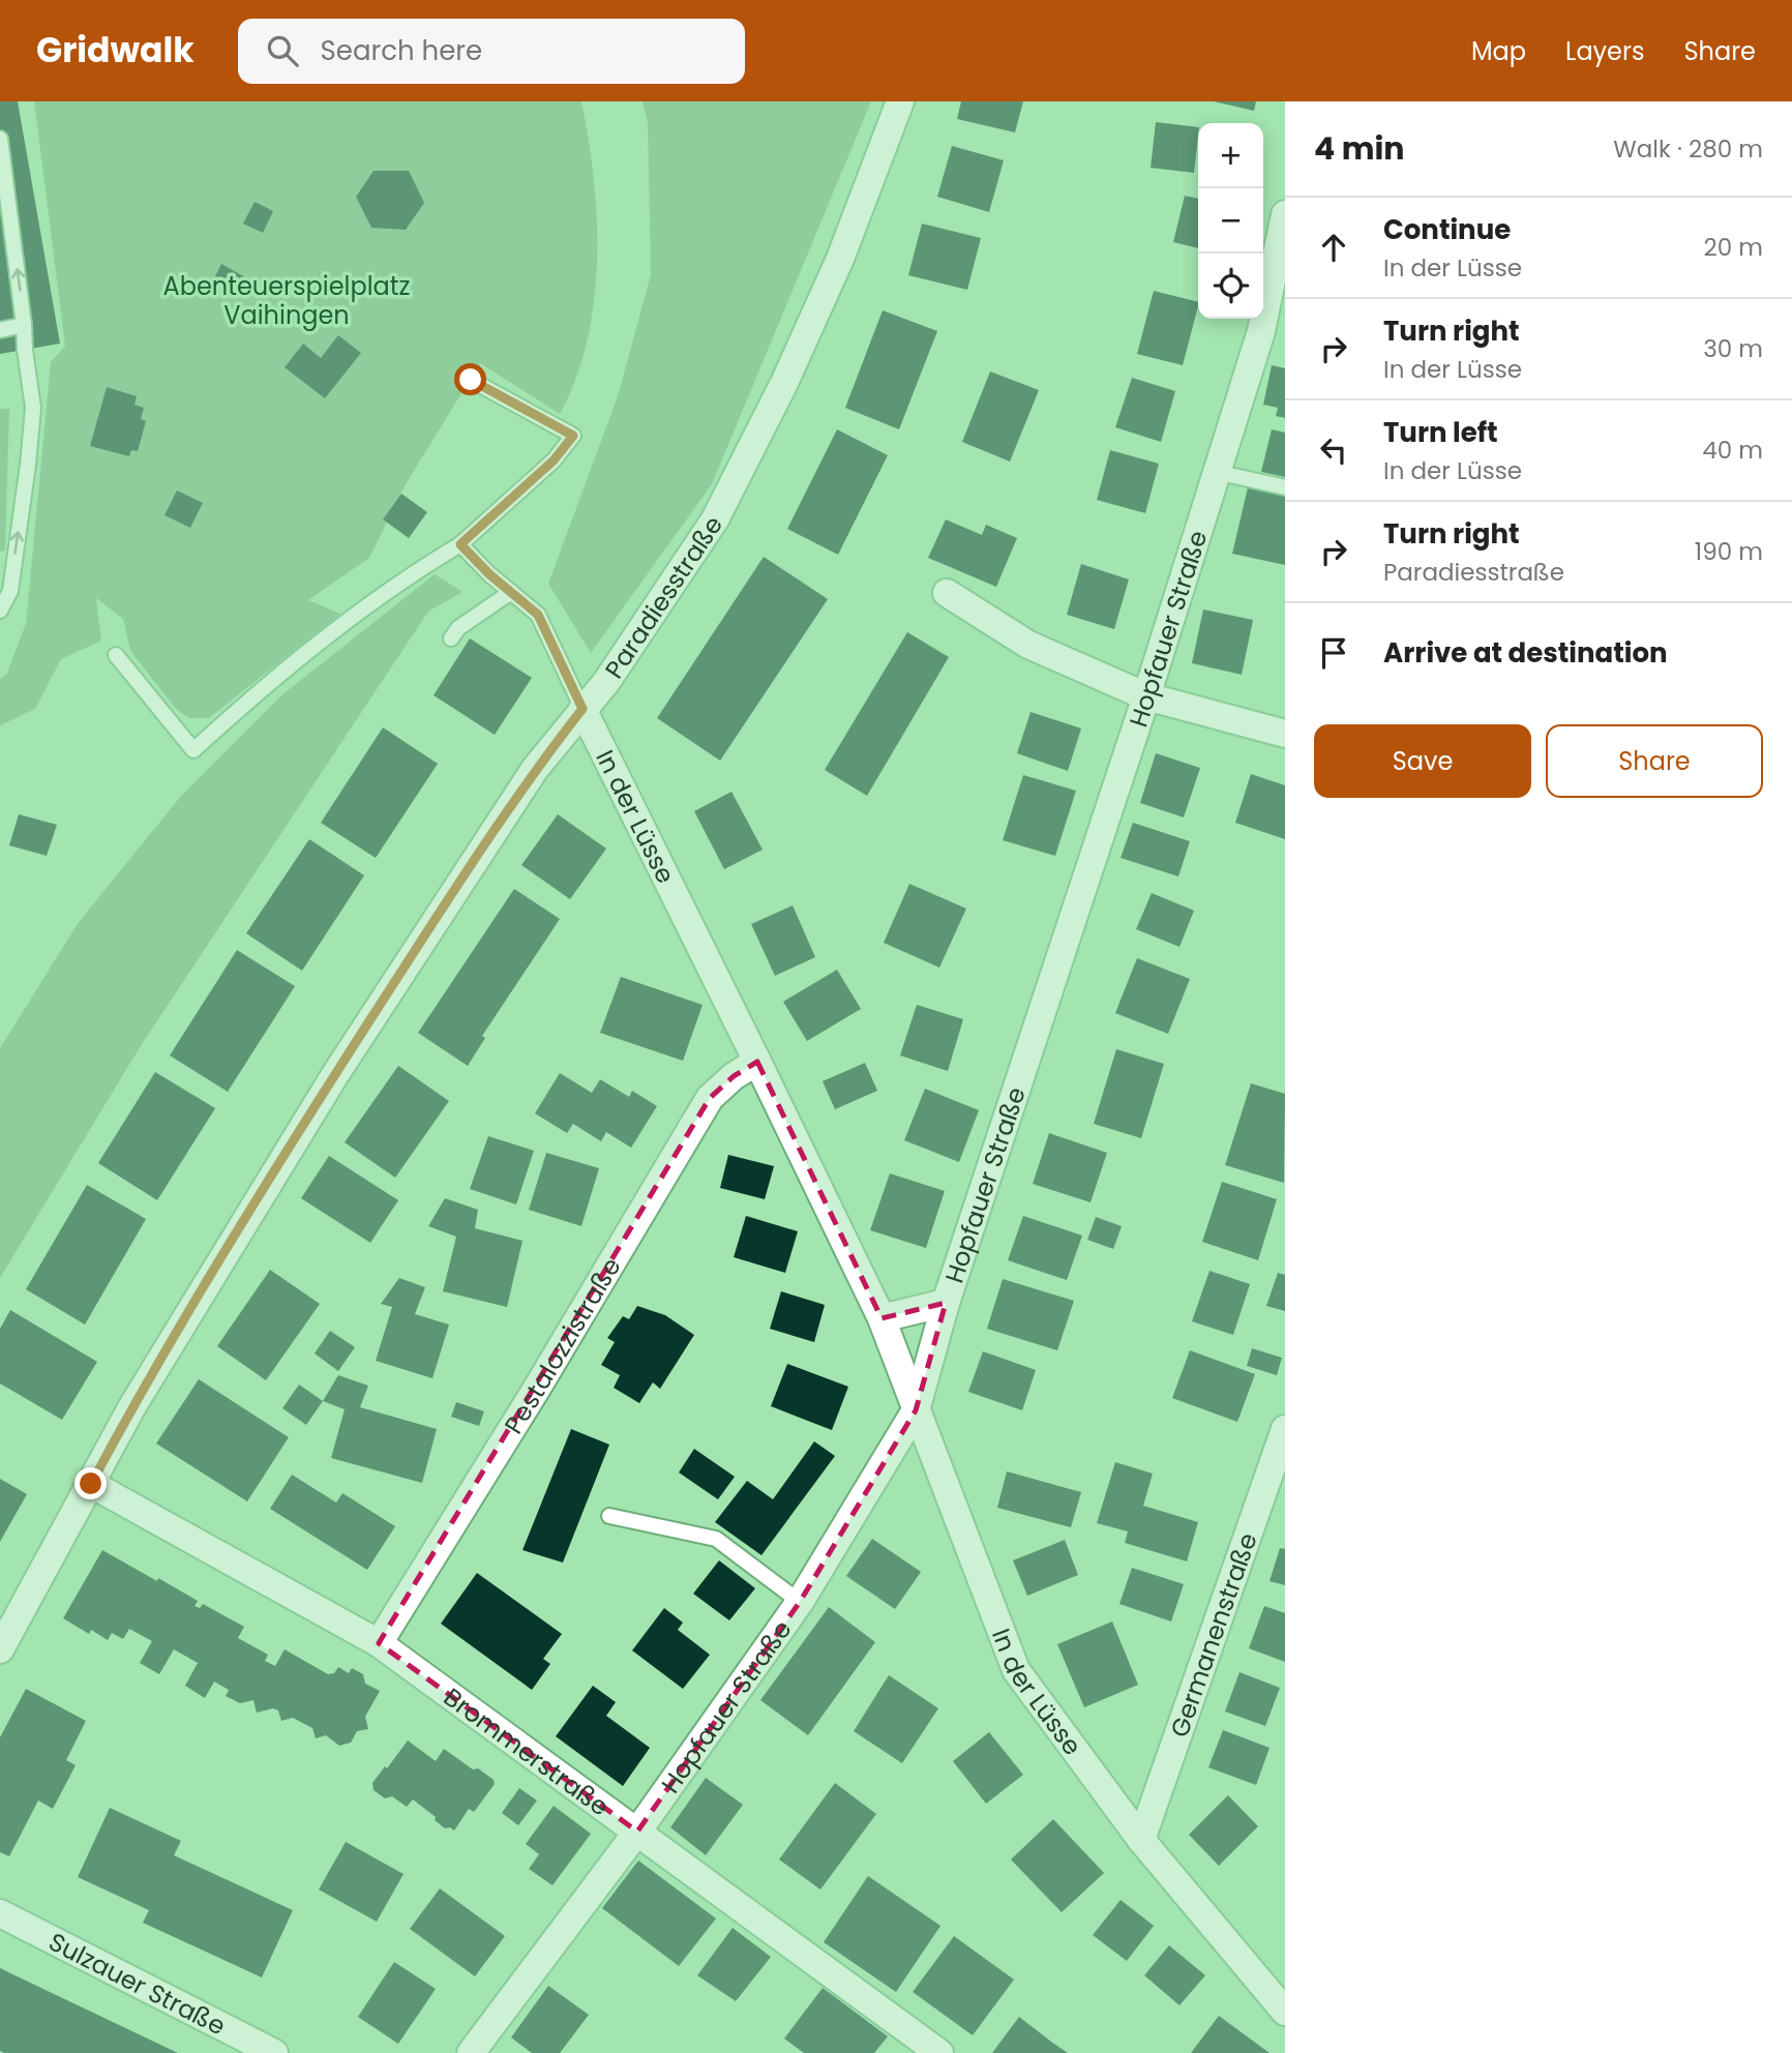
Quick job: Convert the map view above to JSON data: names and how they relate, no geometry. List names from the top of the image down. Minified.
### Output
{"streets":{"street":["Paradiesstraße","Hopfauer Straße","In der Lüsse","Pestalozzistraße","Germanenstraße","Brommerstraße","Sulzauer Straße"]},"crossings":[["Paradiesstraße","In der Lüsse"],["Paradiesstraße","Brommerstraße"],["Hopfauer Straße","In der Lüsse"],["Hopfauer Straße","Brommerstraße"],["In der Lüsse","Pestalozzistraße"],["In der Lüsse","Germanenstraße"],["Pestalozzistraße","Brommerstraße"]],"parks":["Abenteuerspielplatz Vaihingen"],"page":{"header":"Gridwalk","search":"Search here","nav":["Map","Layers","Share"],"heading":["4 min","Walk · 280 m"],"map_buttons":["+","−"],"list":[["Continue","In der Lüsse","20 m"],["Turn right","In der Lüsse","30 m"],["Turn left","In der Lüsse","40 m"],["Turn right","Paradiesstraße","190 m"],"Arrive at destination"],"buttons":["Save","Share"]}}
